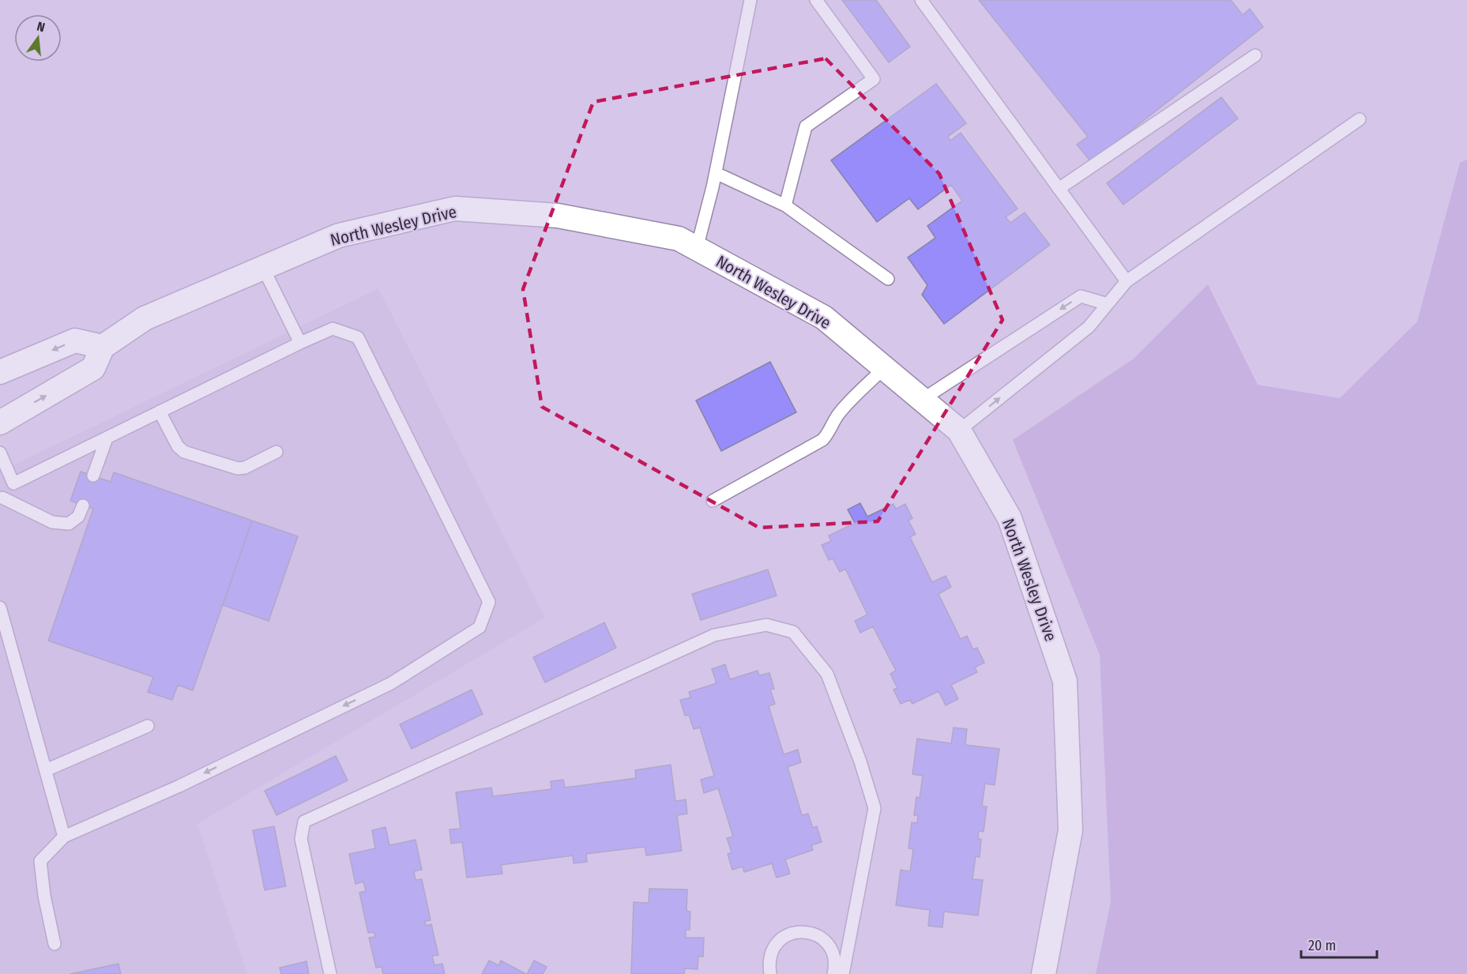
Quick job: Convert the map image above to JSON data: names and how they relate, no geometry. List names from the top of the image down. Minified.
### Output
{"streets":{"street":["North Wesley Drive"]},"scale_bar":"20 m","north":"top"}
